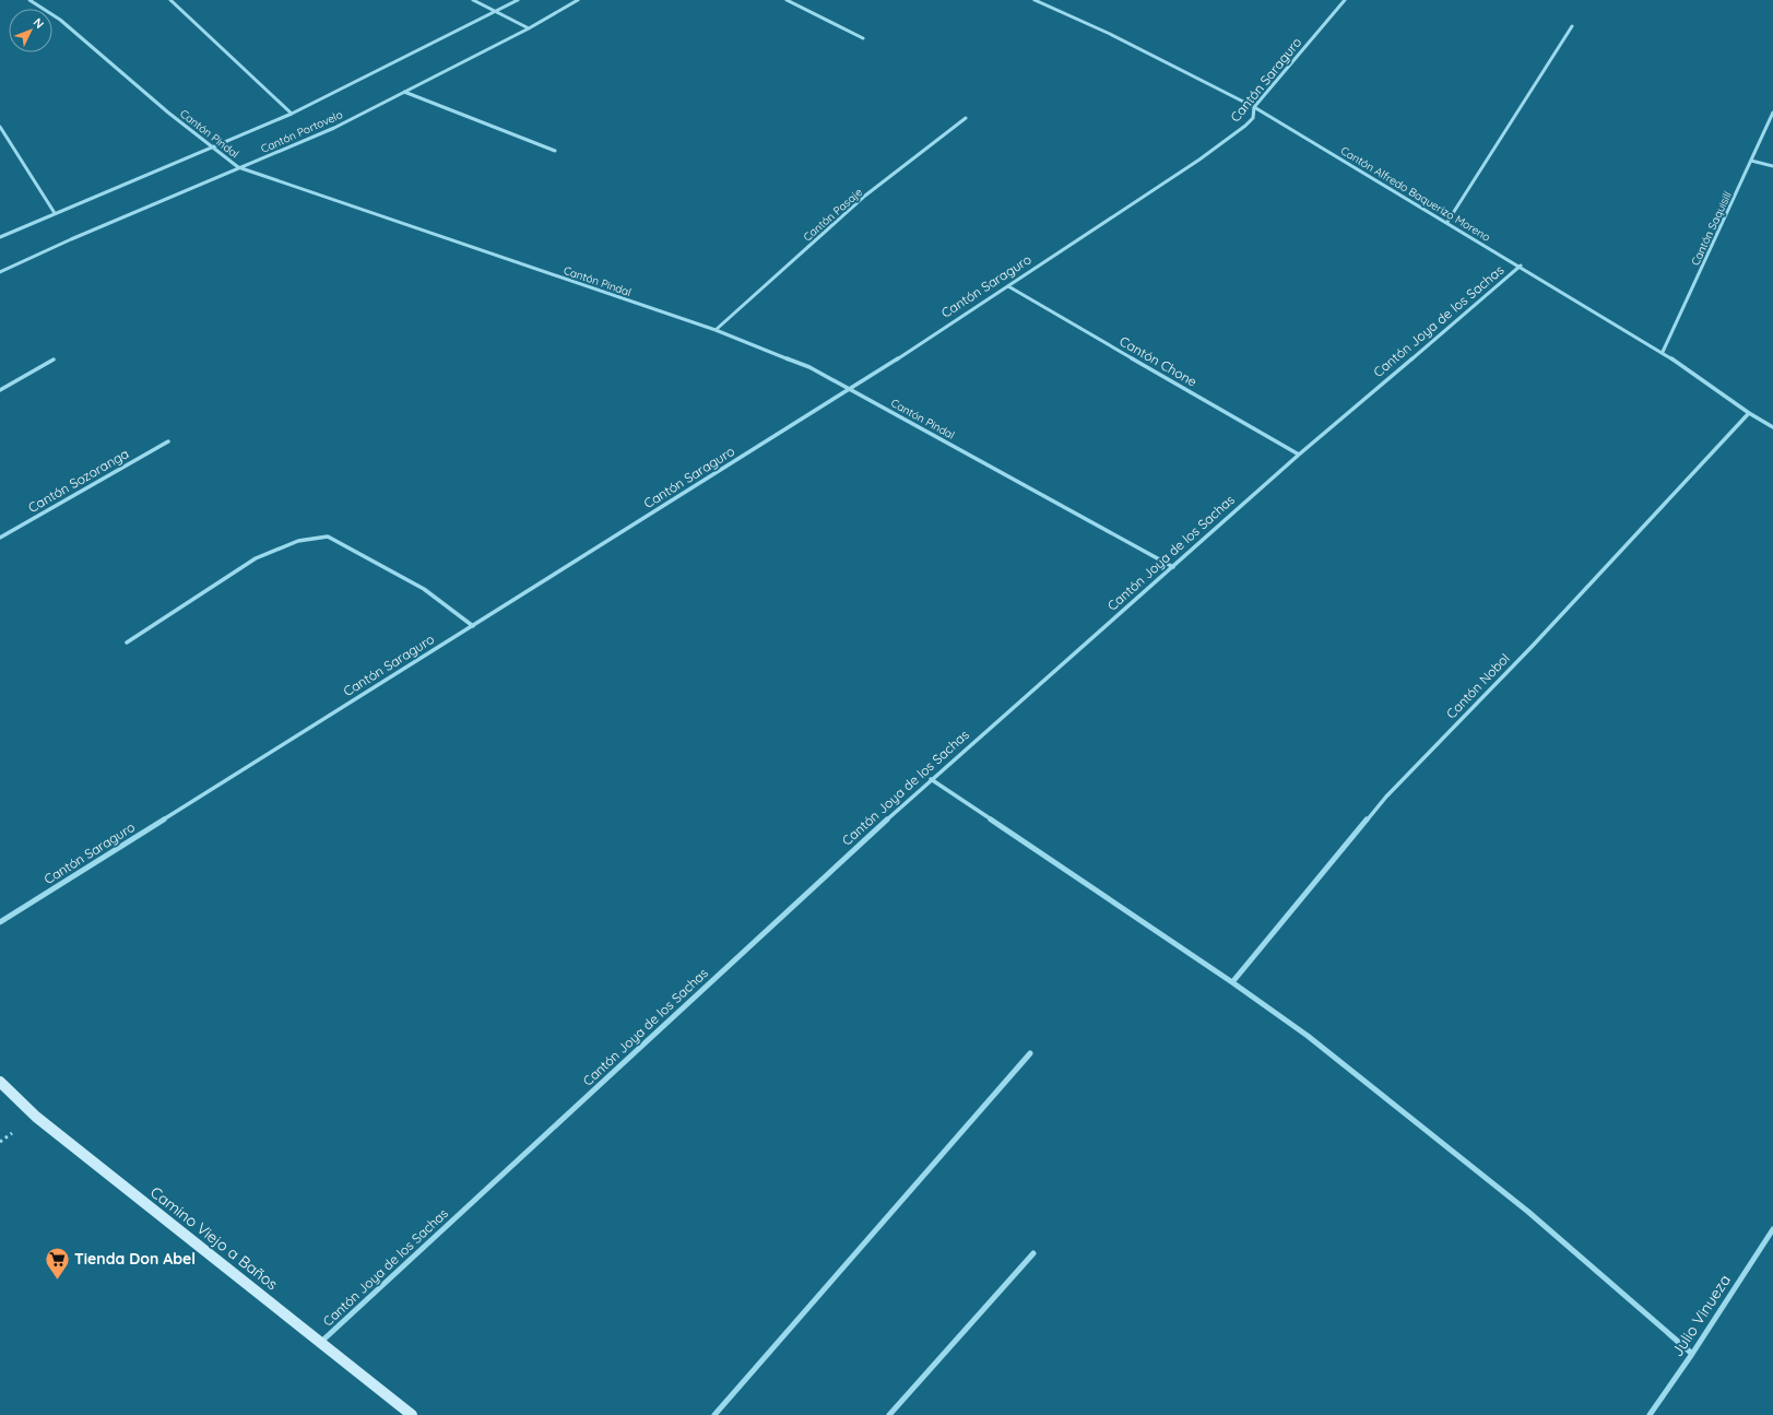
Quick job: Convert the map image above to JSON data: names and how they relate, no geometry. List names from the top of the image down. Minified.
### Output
{"streets":{"street":["Cantón Saraguro","Cantón Portovelo","Cantón Pindal","Cantón Alfredo Baquerizo Moreno","Cantón Pasaje","Cantón Saquisilí","Cantón Joya de los Sachas","Cantón Chone","Cantón Sozoranga","Cantón Nobol","Camino Viejo a Baños","Julio Vinueza"]},"crossings":[["Cantón Saraguro","Cantón Pindal"],["Cantón Saraguro","Cantón Alfredo Baquerizo Moreno"],["Cantón Saraguro","Cantón Chone"],["Cantón Portovelo","Cantón Pindal"],["Cantón Pindal","Cantón Pasaje"],["Cantón Pindal","Cantón Joya de los Sachas"],["Cantón Alfredo Baquerizo Moreno","Cantón Saquisilí"],["Cantón Alfredo Baquerizo Moreno","Cantón Joya de los Sachas"],["Cantón Alfredo Baquerizo Moreno","Cantón Nobol"],["Cantón Joya de los Sachas","Cantón Chone"],["Cantón Joya de los Sachas","Camino Viejo a Baños"]],"places":{"supermarket":["Tienda Don Abel"]},"north":"top right"}
